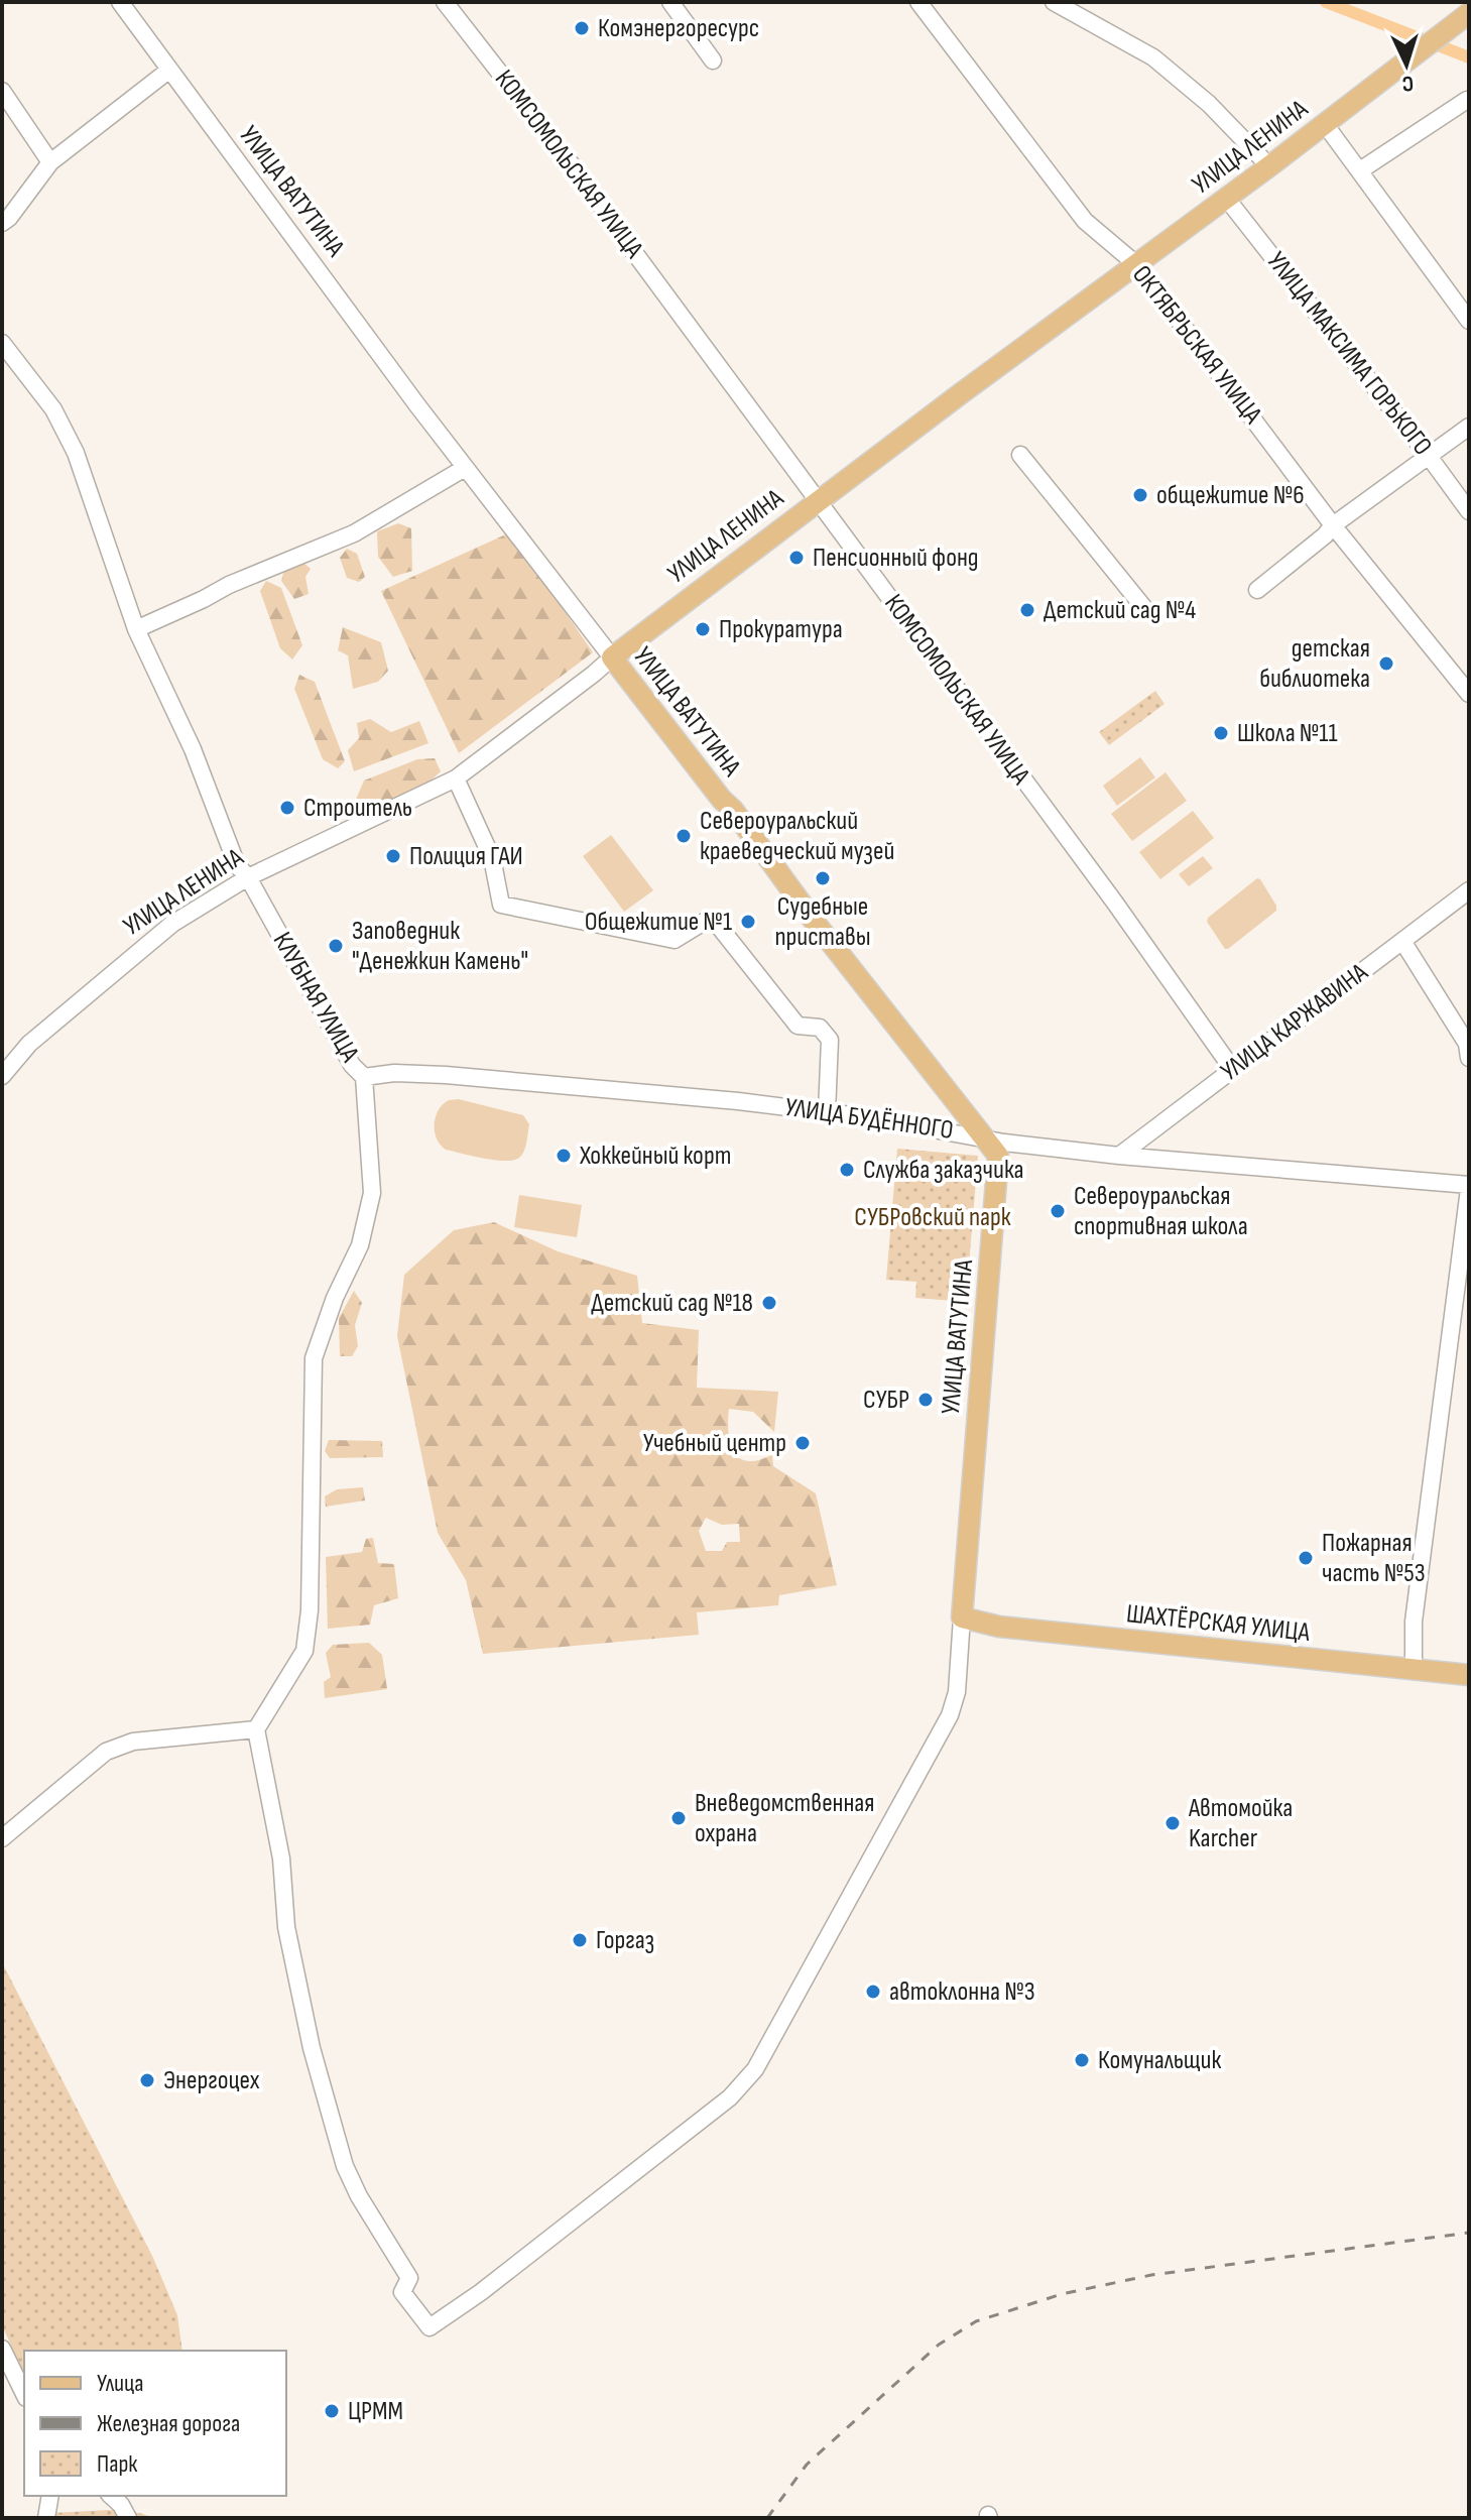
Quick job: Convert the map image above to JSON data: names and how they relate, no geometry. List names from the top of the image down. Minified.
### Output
{"streets":{"main road":["УЛИЦА ЛЕНИНА","УЛИЦА ВАТУТИНА","ШАХТЁРСКАЯ УЛИЦА"],"street":["КОМСОМОЛЬСКАЯ УЛИЦА","ОКТЯБРЬСКАЯ УЛИЦА","УЛИЦА МАКСИМА ГОРЬКОГО","КЛУБНАЯ УЛИЦА","УЛИЦА КАРЖАВИНА","УЛИЦА БУДЁННОГО"]},"crossings":[["УЛИЦА ЛЕНИНА","КОМСОМОЛЬСКАЯ УЛИЦА"],["УЛИЦА ЛЕНИНА","УЛИЦА ВАТУТИНА"],["УЛИЦА ЛЕНИНА","ОКТЯБРЬСКАЯ УЛИЦА"],["УЛИЦА ЛЕНИНА","УЛИЦА МАКСИМА ГОРЬКОГО"],["УЛИЦА ЛЕНИНА","КЛУБНАЯ УЛИЦА"],["КОМСОМОЛЬСКАЯ УЛИЦА","УЛИЦА КАРЖАВИНА"],["УЛИЦА ВАТУТИНА","УЛИЦА БУДЁННОГО"],["УЛИЦА ВАТУТИНА","ШАХТЁРСКАЯ УЛИЦА"],["КЛУБНАЯ УЛИЦА","УЛИЦА БУДЁННОГО"],["УЛИЦА КАРЖАВИНА","УЛИЦА БУДЁННОГО"]],"parks":["СУБРовский парк"],"places":["Комэнергоресурс","общежитие №6","Пенсионный фонд","Детский сад №4","Прокуратура","детская библиотека","Школа №11","Строитель","Североуральский краеведческий музей","Полиция ГАИ","Судебные приставы","Общежитие №1","Заповедник \"Денежкин Камень\"","Хоккейный корт","Служба заказчика","Североуральская спортивная школа","Детский сад №18","СУБР","Учебный центр","Пожарная часть №53","Вневедомственная охрана","Автомойка Karcher","Горгаз","автоклонна №3","Комунальщик","Энергоцех","ЦРММ"],"legend":["Улица","Железная дорога","Парк"],"north":"bottom"}
